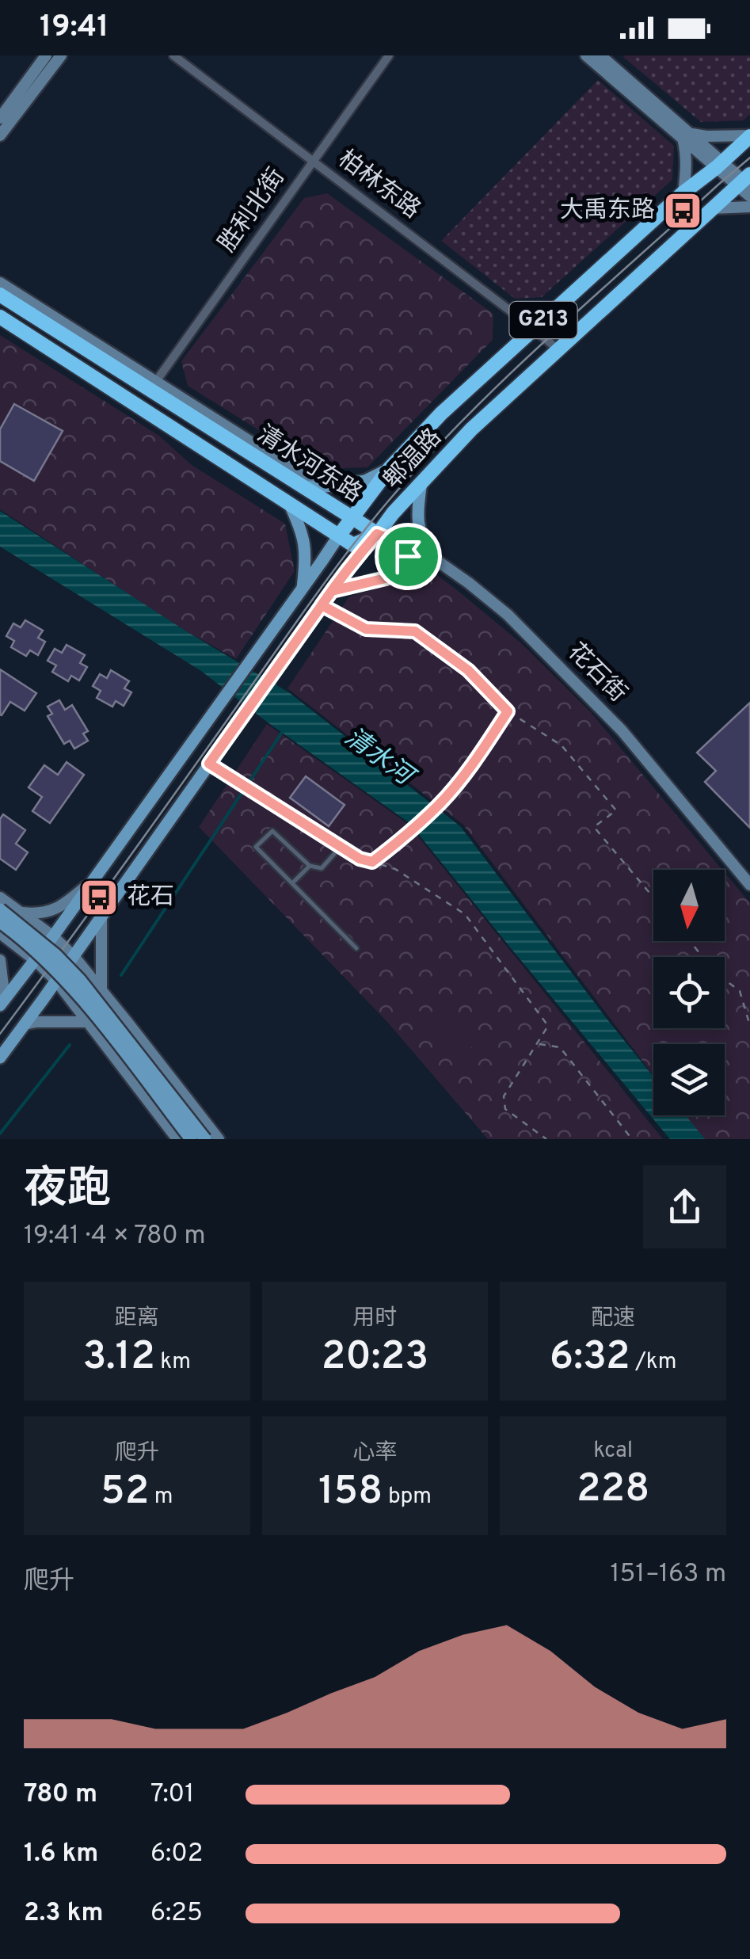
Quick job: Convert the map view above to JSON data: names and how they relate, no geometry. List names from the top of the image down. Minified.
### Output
{"streets":{"highway":["G213","郫温路","清水河东路"],"street":["柏林东路","胜利北街","花石街"]},"crossings":[["柏林东路","胜利北街"],["柏林东路","郫温路"],["胜利北街","清水河东路"],["郫温路","清水河东路"],["郫温路","花石街"],["清水河东路","花石街"]],"water":["清水河"],"places":{"bus stop":["大禹东路","花石"]},"north":"bottom","page":{"status":"19:41","heading":["夜跑","19:41 · 4 × 780 m"],"stats":[["距离","3.12 km"],["用时","20:23"],["配速","6:32 /km"],["爬升","52 m"],["心率","158 bpm"],["kcal","228"]],"chart":["爬升","151–163 m"],"list":[{"name":"780 m","note":"7:01"},{"name":"1.6 km","note":"6:02"},{"name":"2.3 km","note":"6:25"}]}}
